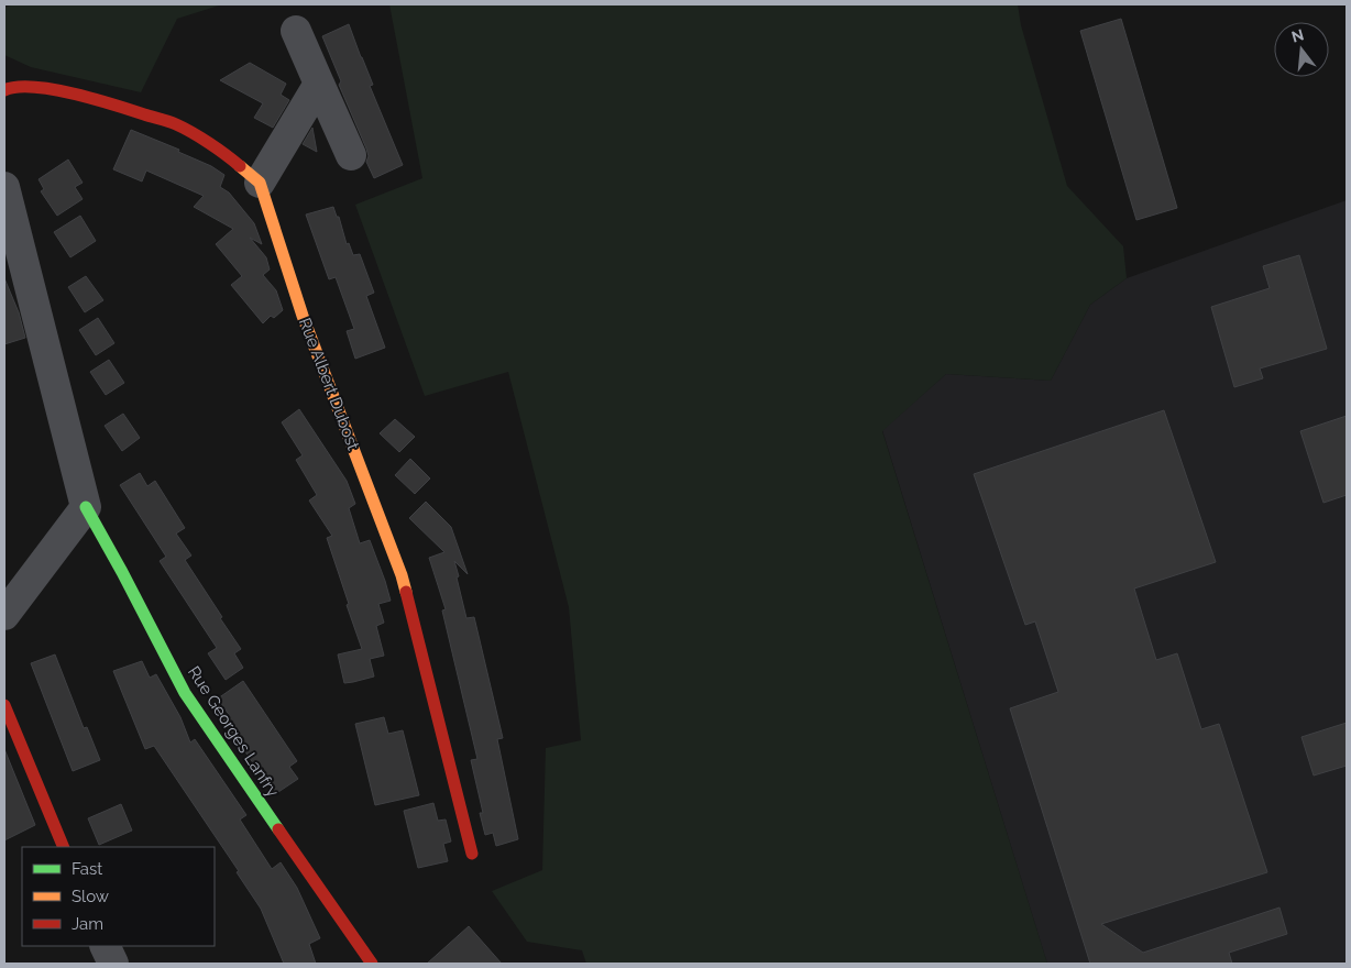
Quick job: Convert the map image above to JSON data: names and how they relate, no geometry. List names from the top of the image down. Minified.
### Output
{"streets":{"street":["Rue Albert Dubost","Rue Georges Lanfry"]},"legend":["Fast","Slow","Jam"],"north":"top"}
